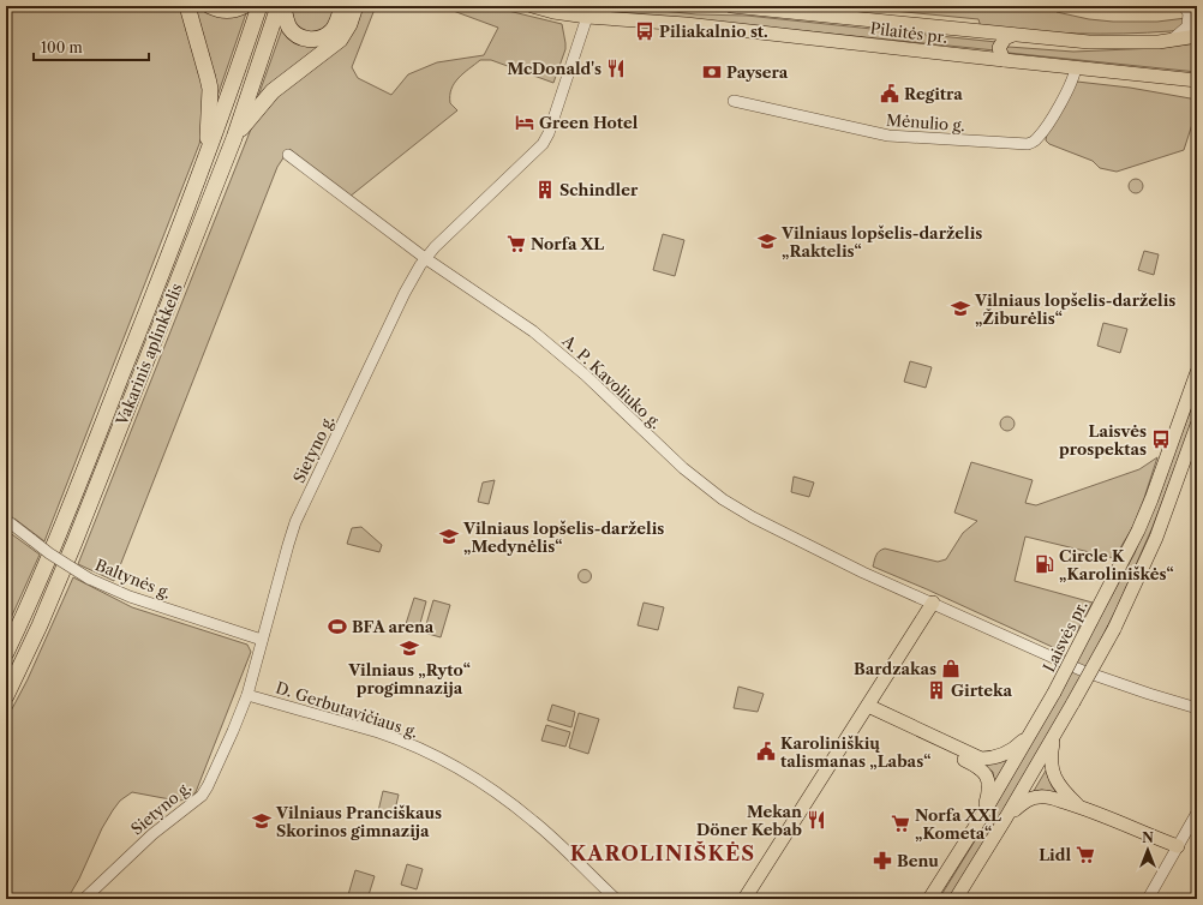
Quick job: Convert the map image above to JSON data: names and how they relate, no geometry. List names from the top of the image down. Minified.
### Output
{"streets":{"highway":["Vakarinis aplinkkelis"],"main road":["Pilaitės pr.","Laisvės pr."],"street":["Mėnulio g.","A. P. Kavoliuko g.","Sietyno g.","Baltynės g.","D. Gerbutavičiaus g."]},"crossings":[["Pilaitės pr.","Mėnulio g."],["Pilaitės pr.","Sietyno g."],["A. P. Kavoliuko g.","Sietyno g."],["Sietyno g.","Baltynės g."],["Sietyno g.","D. Gerbutavičiaus g."]],"districts":["KAROLINIŠKĖS"],"places":{"bus stop":["Piliakalnio st.","Laisvės prospektas"],"restaurant":["McDonald's","Mekan Döner Kebab"],"bank":["Paysera"],"public building":["Regitra","Karoliniškių talismanas „Labas“"],"hotel":["Green Hotel"],"building":["Schindler","Girteka"],"school or university":["Vilniaus lopšelis-darželis „Raktelis“","Vilniaus lopšelis-darželis „Žiburėlis“","Vilniaus lopšelis-darželis „Medynėlis“","Vilniaus „Ryto“ progimnazija","Vilniaus Pranciškaus Skorinos gimnazija"],"supermarket":["Norfa XL","Norfa XXL „Kometa“","Lidl"],"fuel station":["Circle K „Karoliniškės“"],"sports":["BFA arena"],"shop":["Bardzakas"],"pharmacy":["Benu"]},"scale_bar":"100 m","north":"top"}
